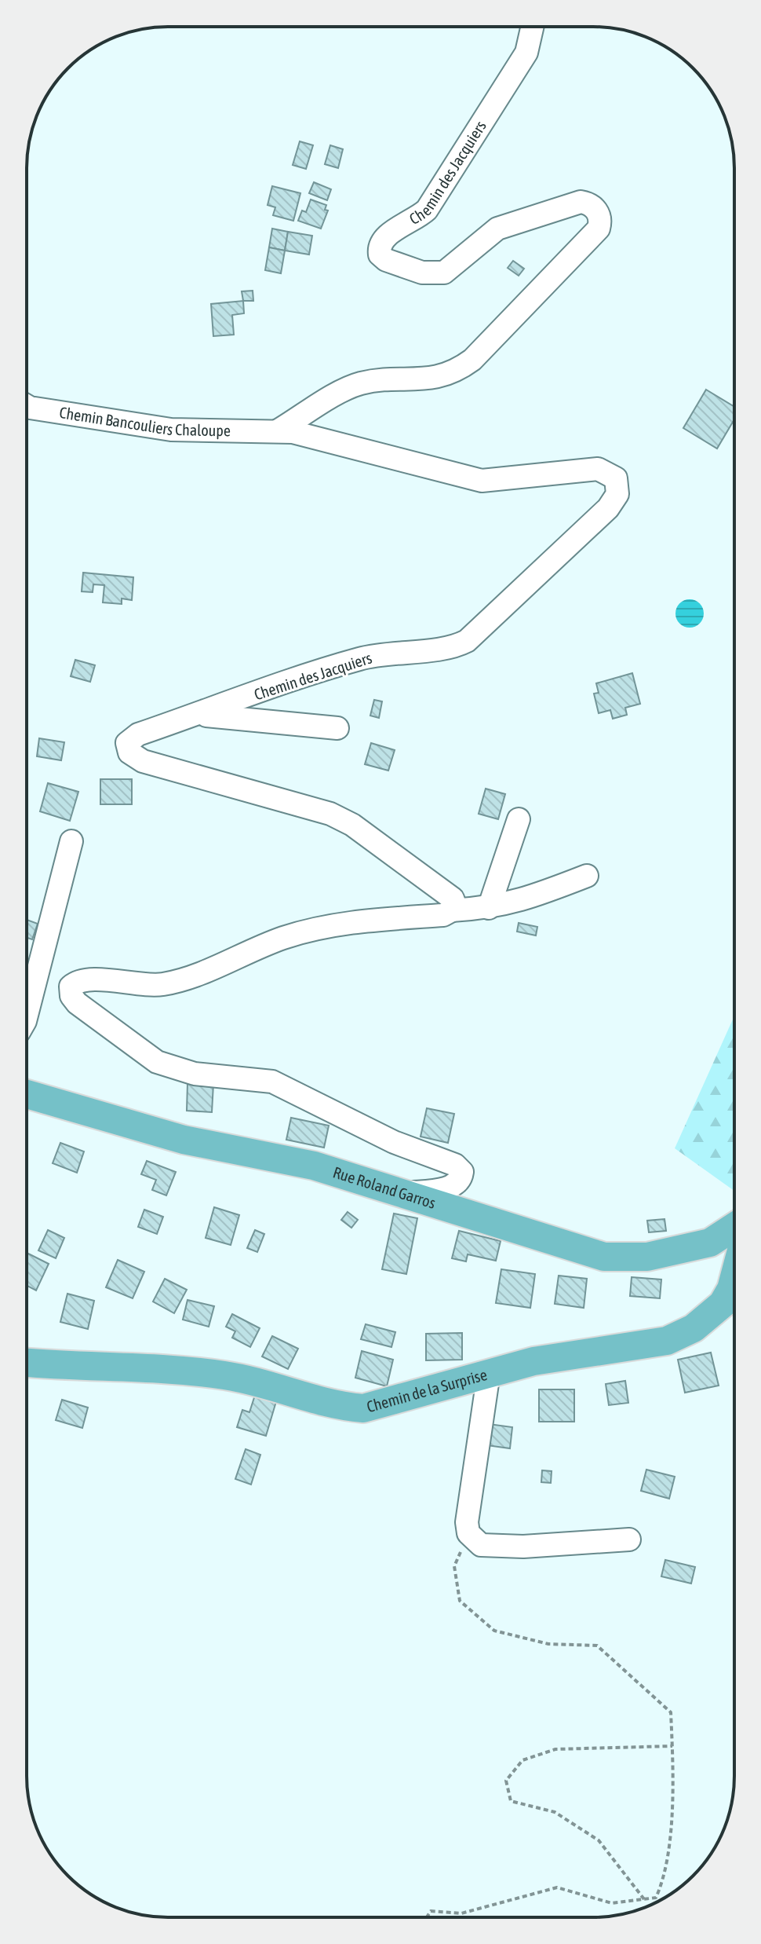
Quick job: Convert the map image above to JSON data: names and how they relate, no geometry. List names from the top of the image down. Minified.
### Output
{"streets":{"main road":["Rue Roland Garros","Chemin de la Surprise"],"street":["Chemin des Jacquiers","Chemin Bancouliers Chaloupe"]},"crossings":[["Chemin des Jacquiers","Chemin Bancouliers Chaloupe"]]}
